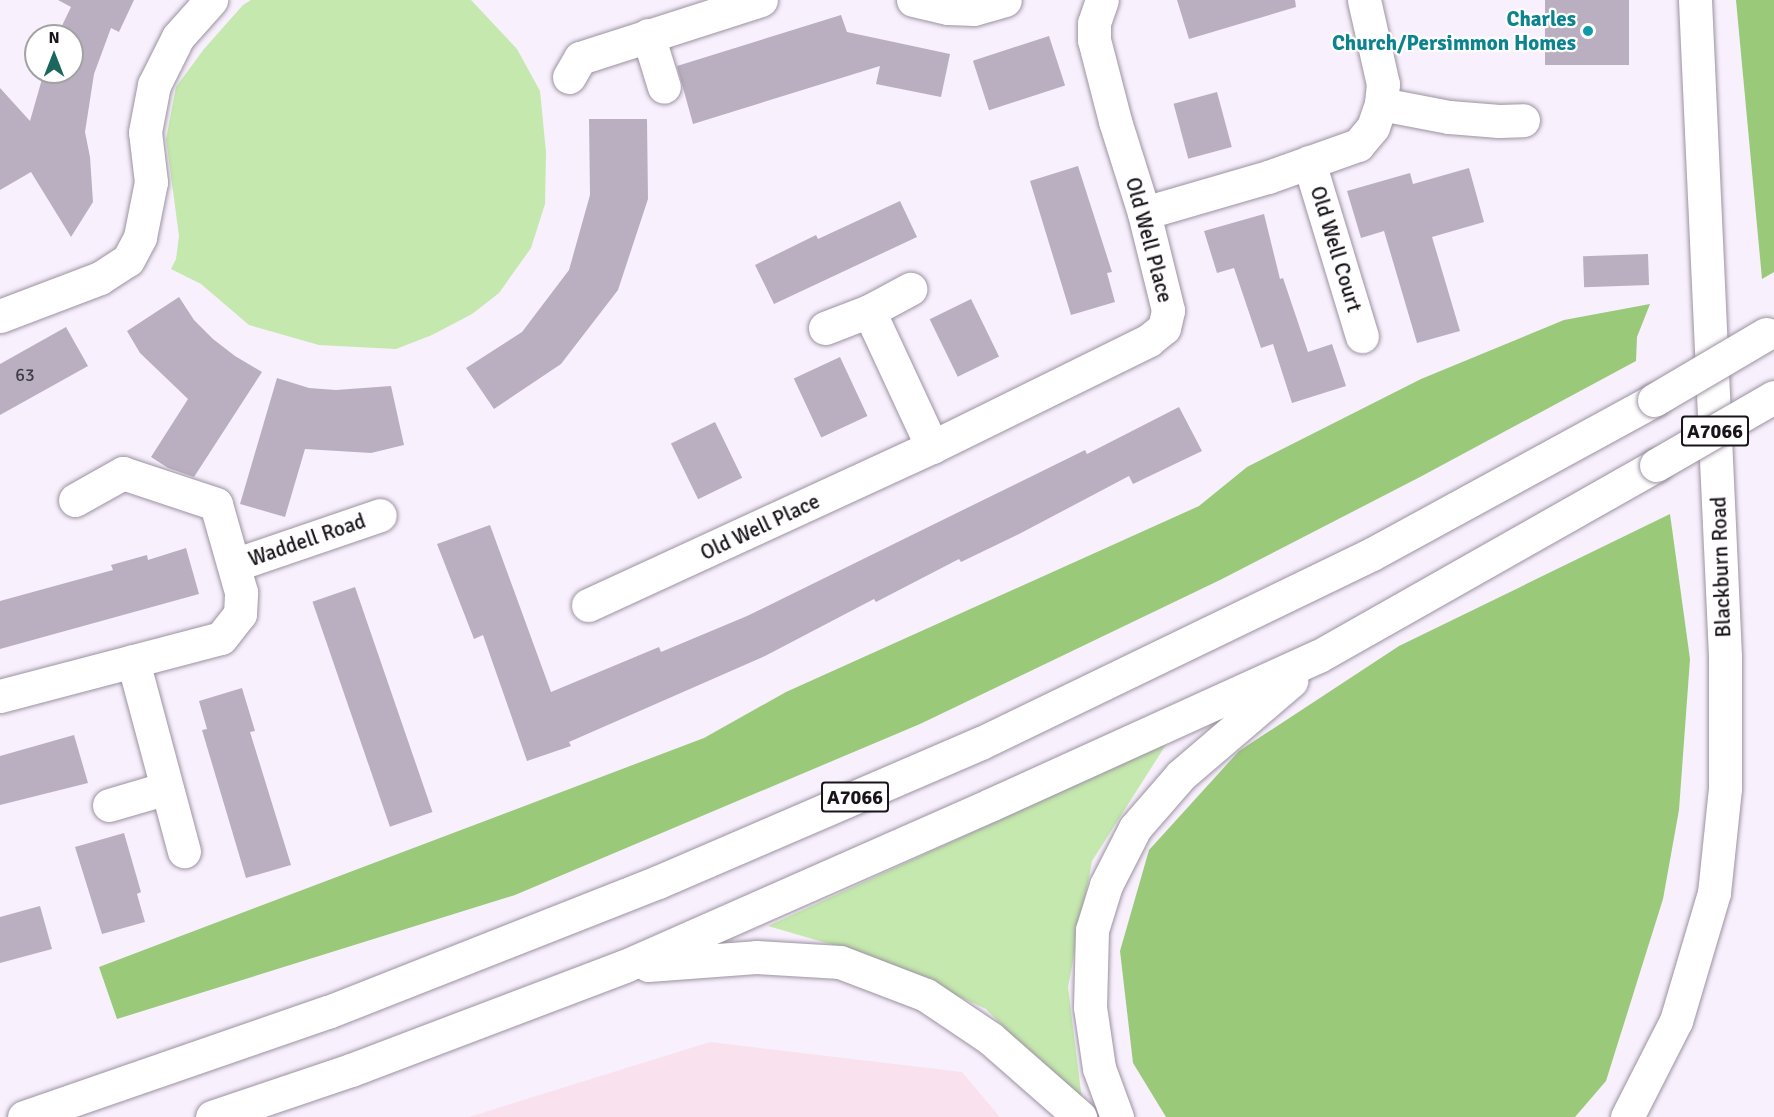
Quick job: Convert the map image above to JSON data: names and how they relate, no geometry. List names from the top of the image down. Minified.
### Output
{"streets":{"main road":["Old Well Place","Old Well Court","A7066","Waddell Road","Blackburn Road"]},"crossings":[["Old Well Place","Old Well Court"]],"places":["Charles Church/Persimmon Homes"],"house_numbers":["63"],"north":"top"}
